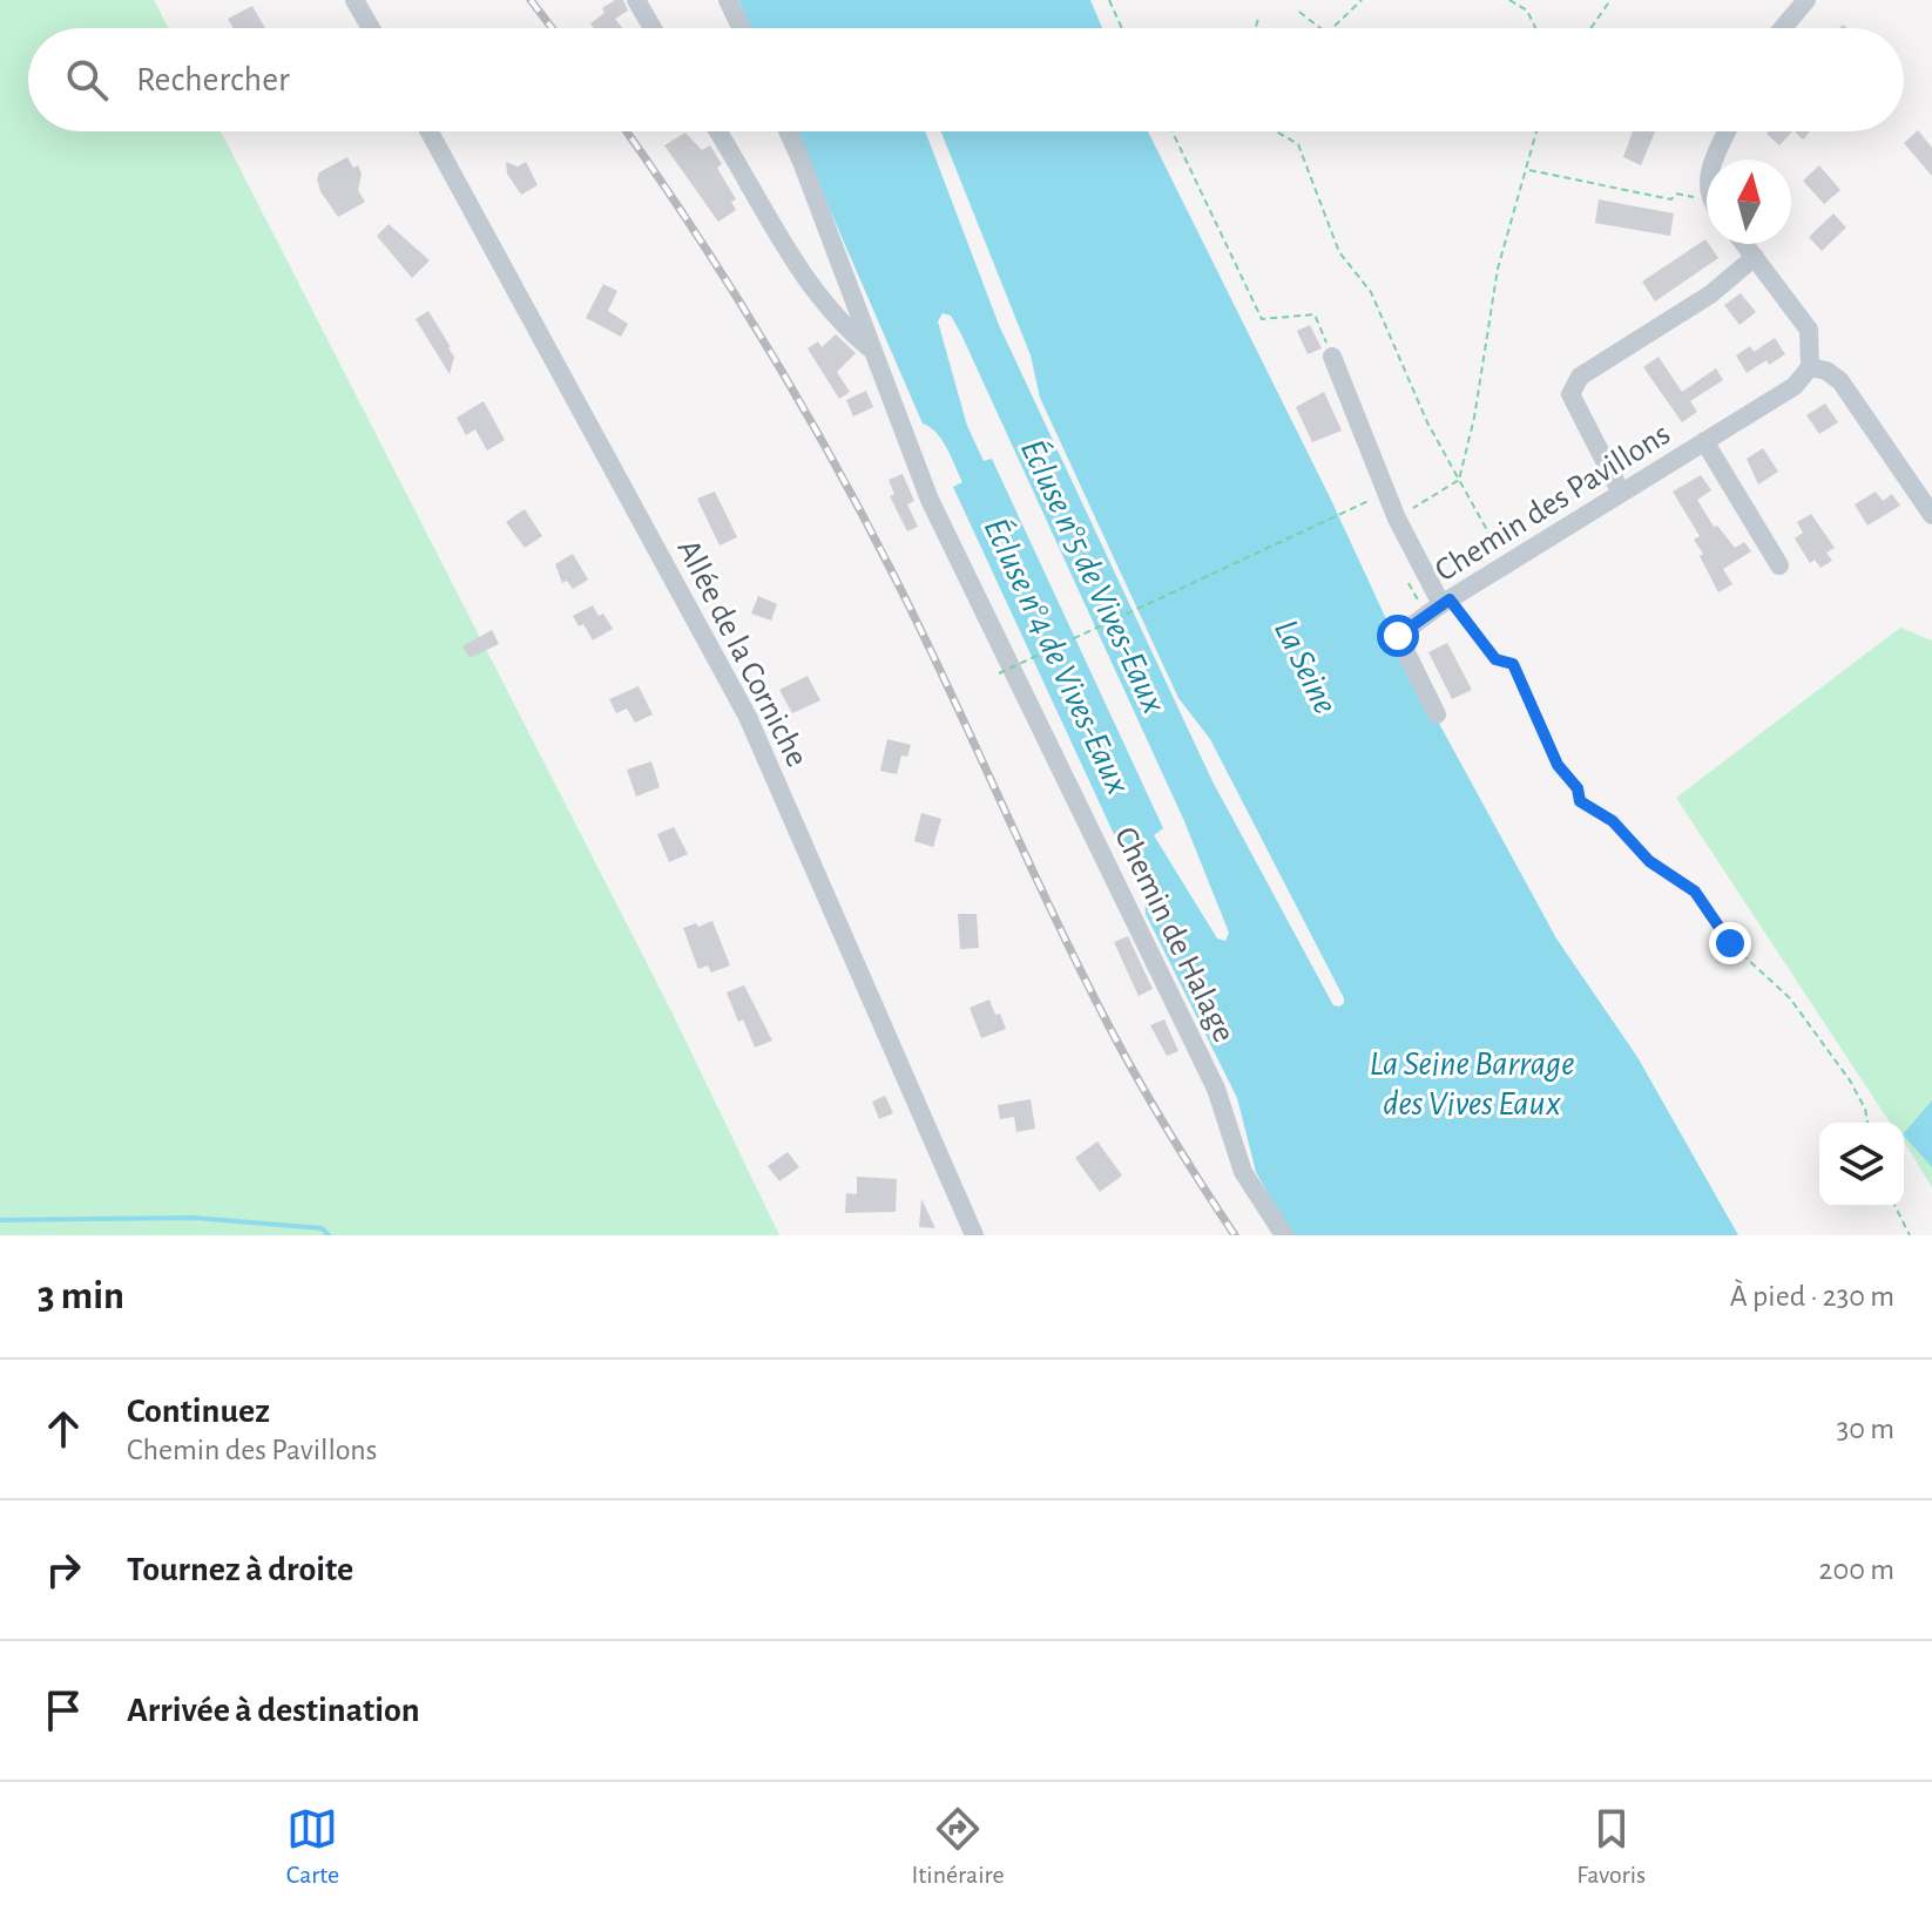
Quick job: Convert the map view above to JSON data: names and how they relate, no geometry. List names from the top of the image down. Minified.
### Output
{"streets":{"street":["Chemin des Pavillons","Allée de la Corniche","Chemin de Halage"]},"water":["Écluse n°5 de Vives-Eaux","Écluse n°4 de Vives-Eaux","La Seine","La Seine Barrage des Vives Eaux"],"north":"top","page":{"search":"Rechercher","heading":["3 min","À pied · 230 m"],"list":[["Continuez","Chemin des Pavillons","30 m"],["Tournez à droite","200 m"],"Arrivée à destination"],"nav":["Carte","Itinéraire","Favoris"]}}
